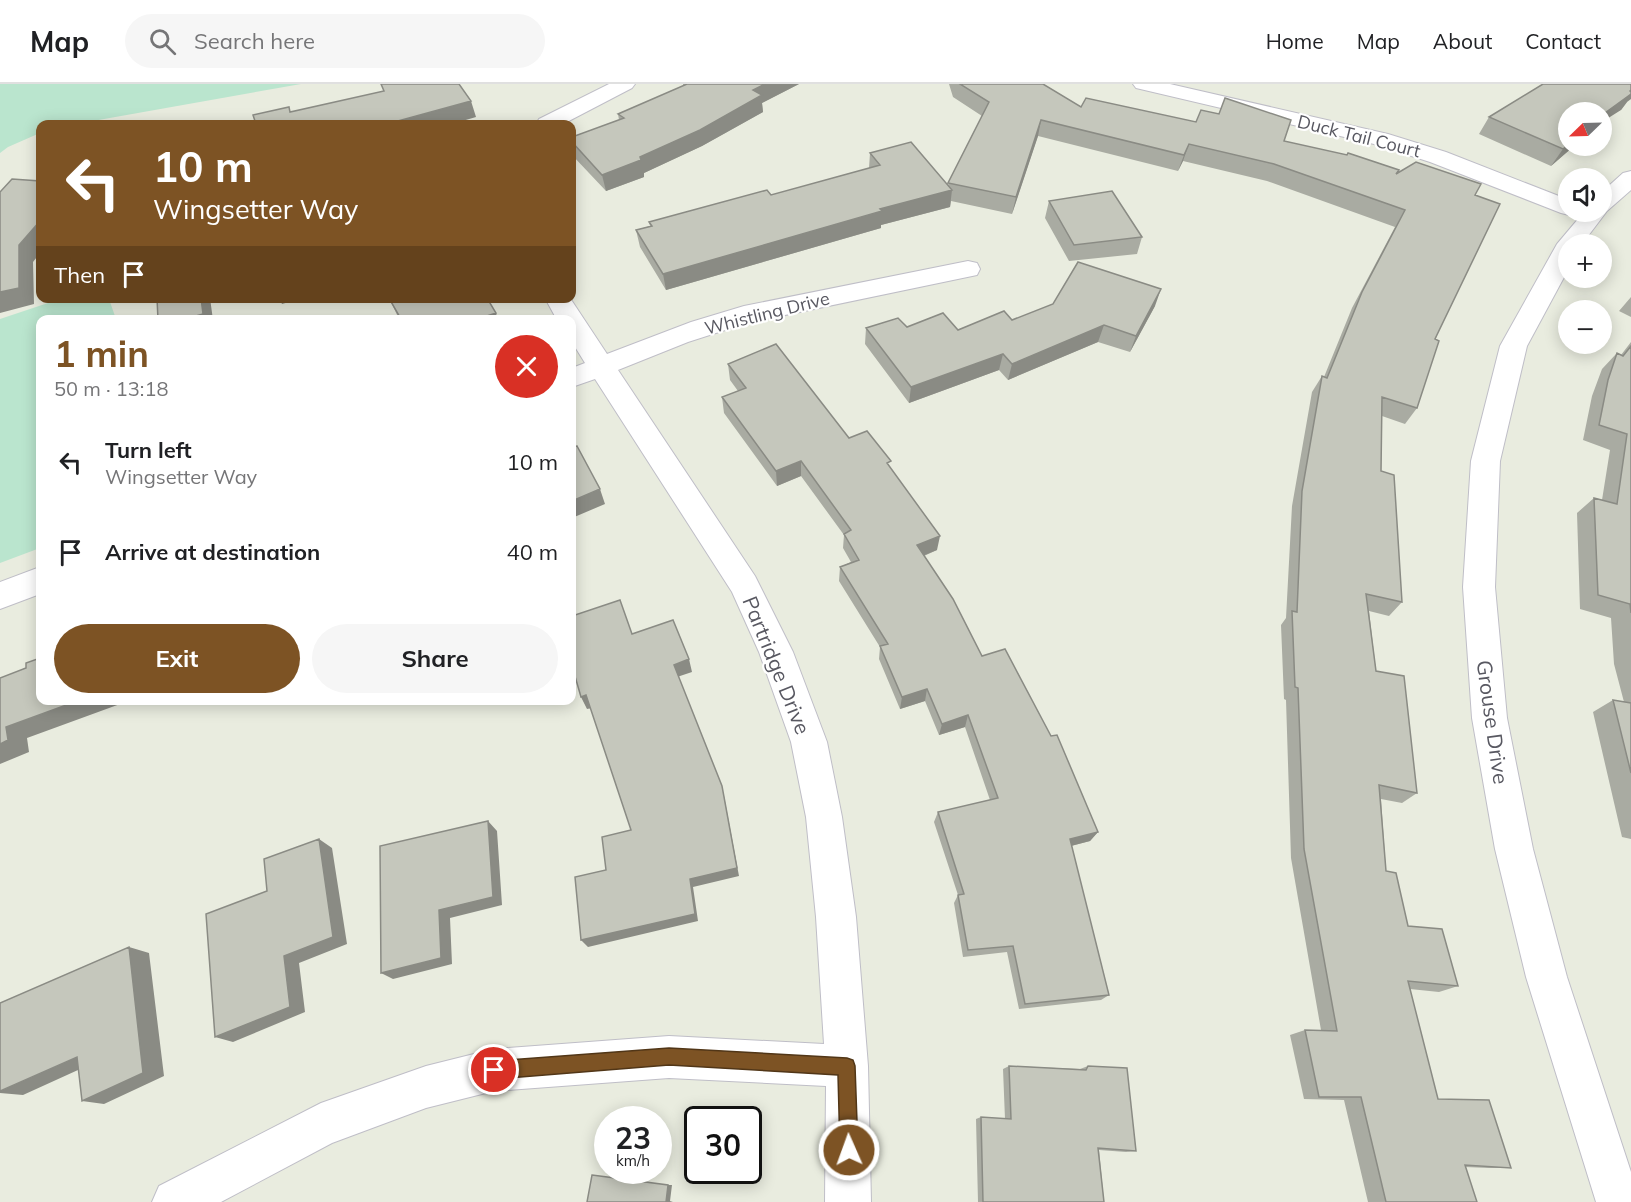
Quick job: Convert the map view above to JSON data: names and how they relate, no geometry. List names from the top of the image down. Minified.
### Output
{"streets":{"street":["Duck Tail Court","Whistling Drive","Partridge Drive","Grouse Drive"]},"crossings":[["Whistling Drive","Partridge Drive"]],"north":"bottom left","page":{"header":"Map","search":"Search here","nav":["Home","Map","About","Contact"],"map_buttons":["+","−"],"turn":["10 m","Wingsetter Way"],"then":"Then","heading":["1 min","50 m · 13:18"],"list":[{"name":"Turn left","note":"Wingsetter Way","value":"10 m"},{"name":"Arrive at destination","value":"40 m"}],"buttons":["Exit","Share"],"speed":"23 km/h","limit":"30"}}
